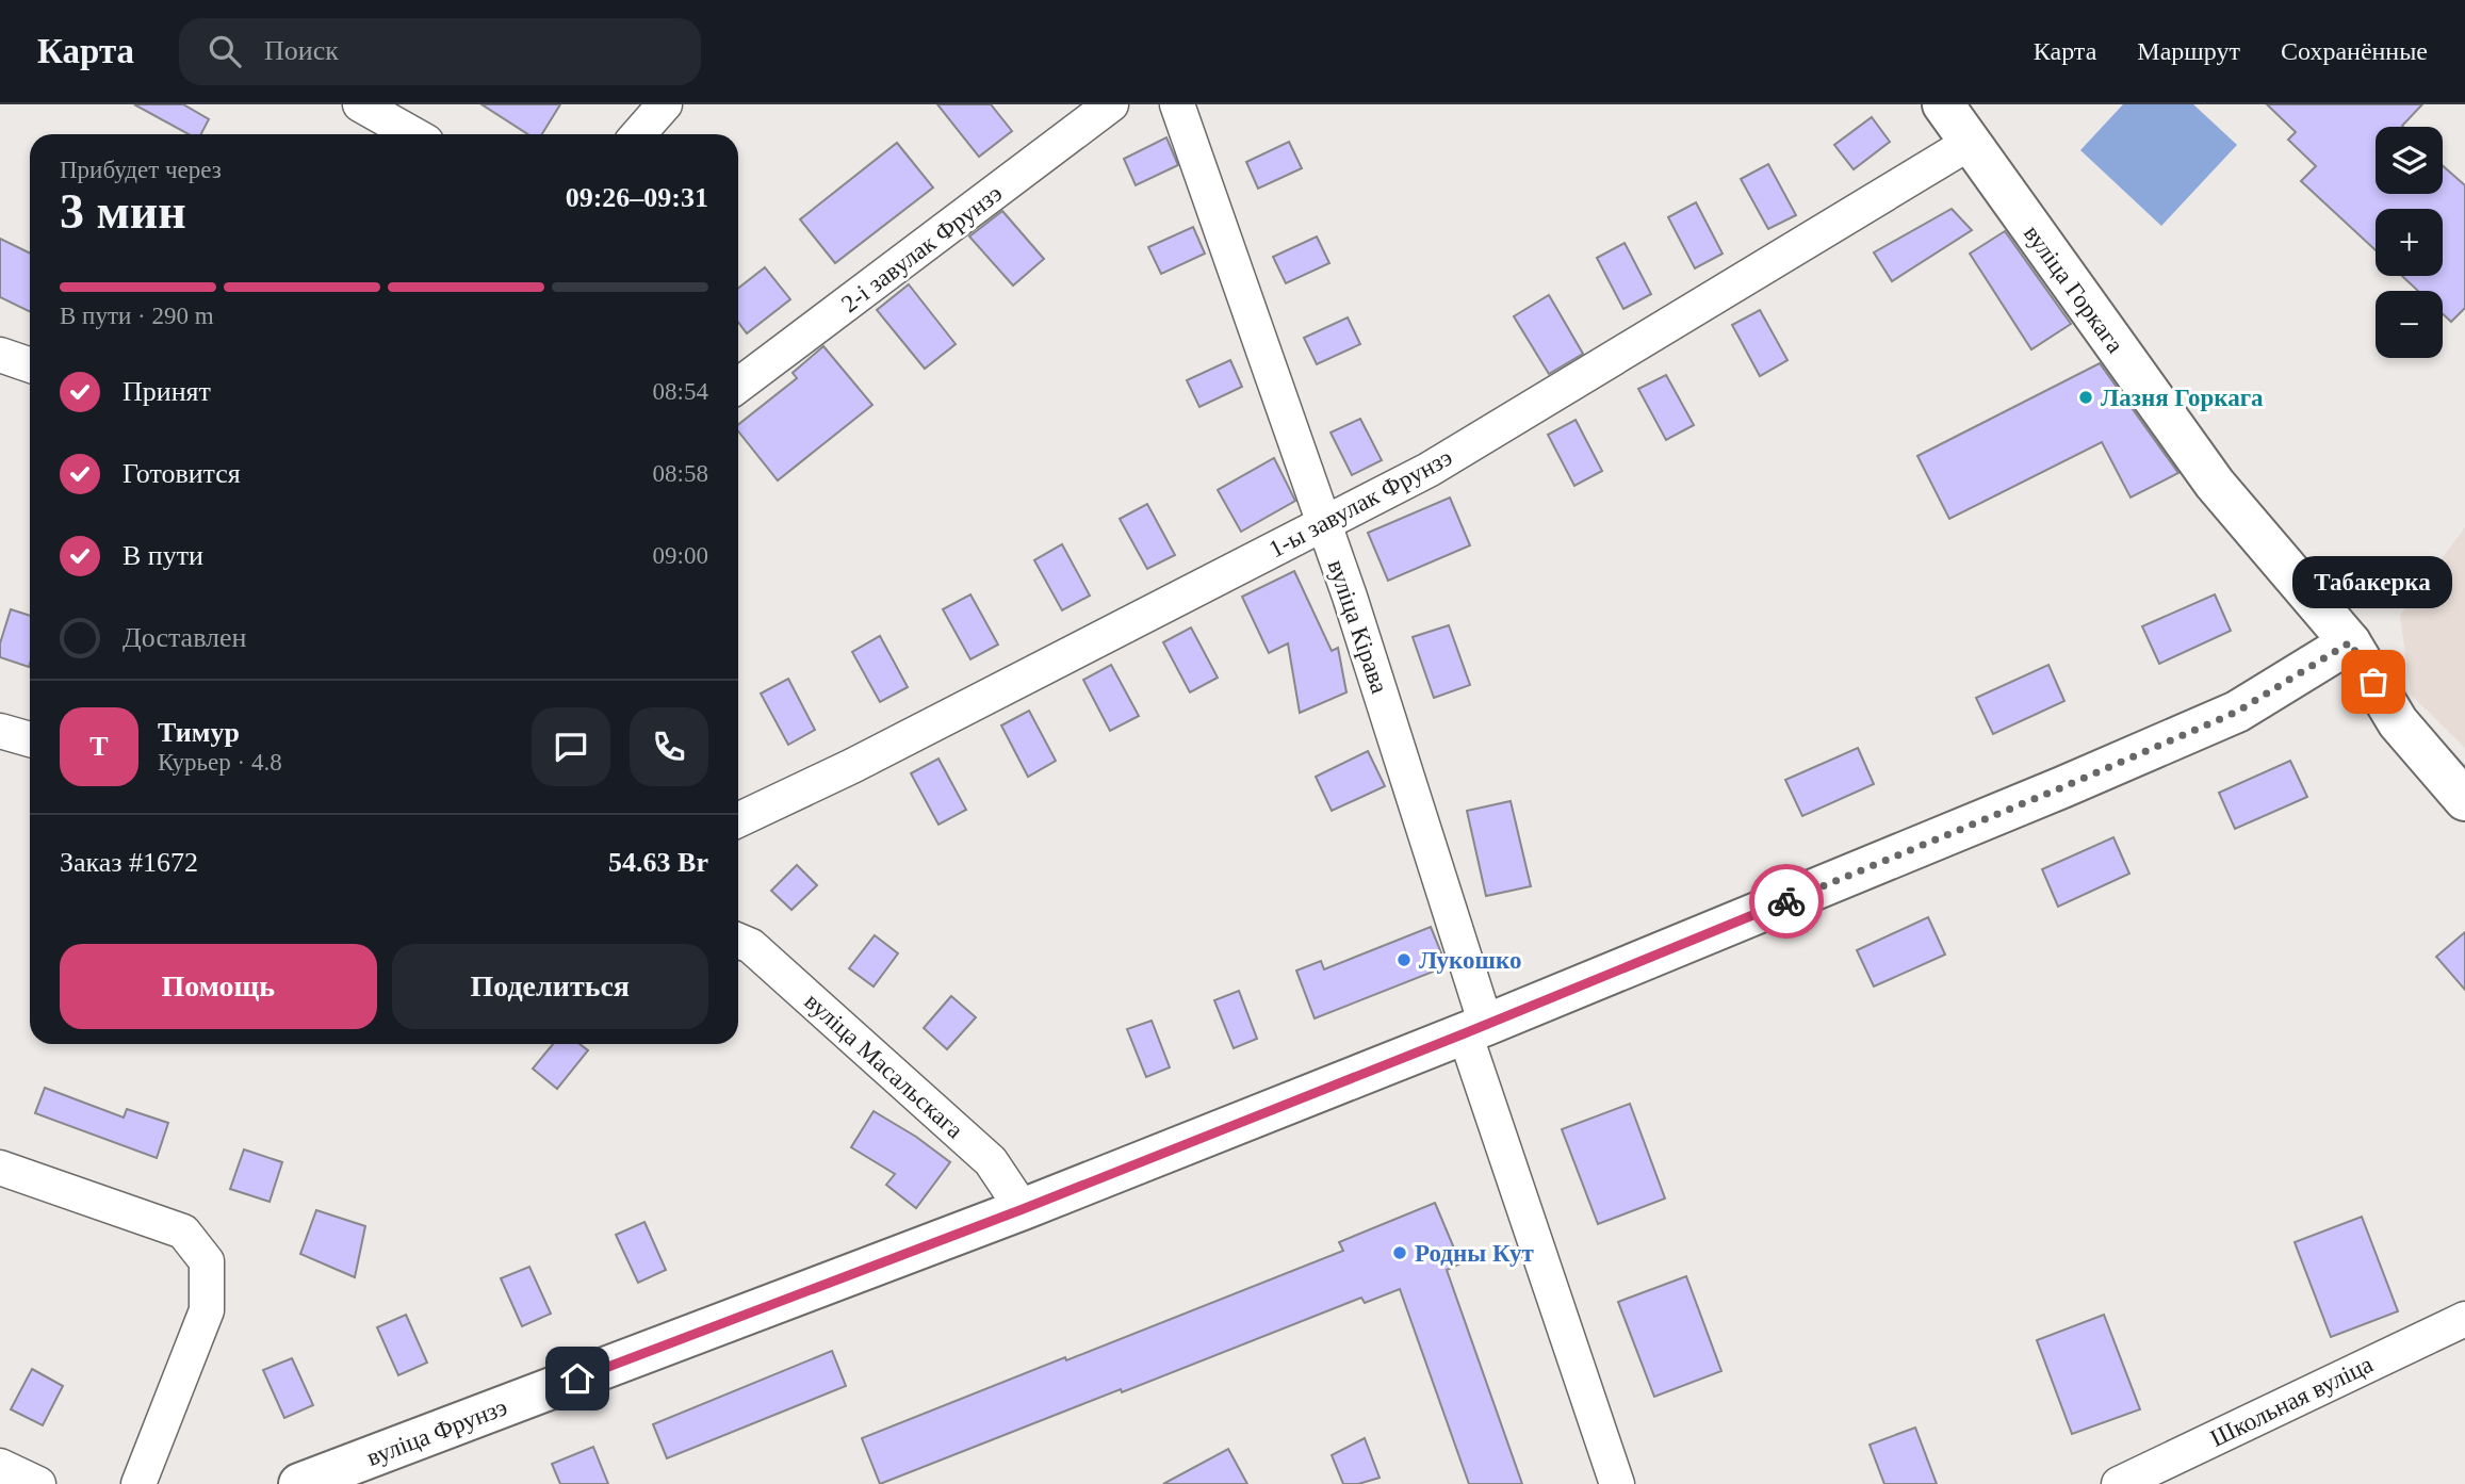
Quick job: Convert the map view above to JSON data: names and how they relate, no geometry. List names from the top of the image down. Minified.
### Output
{"streets":{"street":["2-і завулак Фрунзэ","вуліца Горкага","1-ы завулак Фрунзэ","вуліца Кірава","вуліца Масальскага","Школьная вуліца","вуліца Фрунзэ"]},"crossings":[["вуліца Горкага","1-ы завулак Фрунзэ"],["вуліца Горкага","вуліца Фрунзэ"],["1-ы завулак Фрунзэ","вуліца Кірава"],["вуліца Кірава","вуліца Фрунзэ"],["вуліца Масальскага","вуліца Фрунзэ"]],"places":["Лазня Горкага","Табакерка","Лукошко","Родны Кут"],"page":{"header":"Карта","search":"Поиск","nav":["Карта","Маршрут","Сохранённые"],"map_buttons":["+","−"],"heading":["3 мин","Прибудет через","09:26–09:31"],"panel":["Тимур","Курьер · 4.8","Заказ #1672","54.63 Br"],"bar":"В пути · 290 m","list":[["Принят","08:54"],["Готовится","08:58"],["В пути","09:00"],"Доставлен"],"bubble":"Табакерка","round":"Т","buttons":["Помощь","Поделиться"]}}
